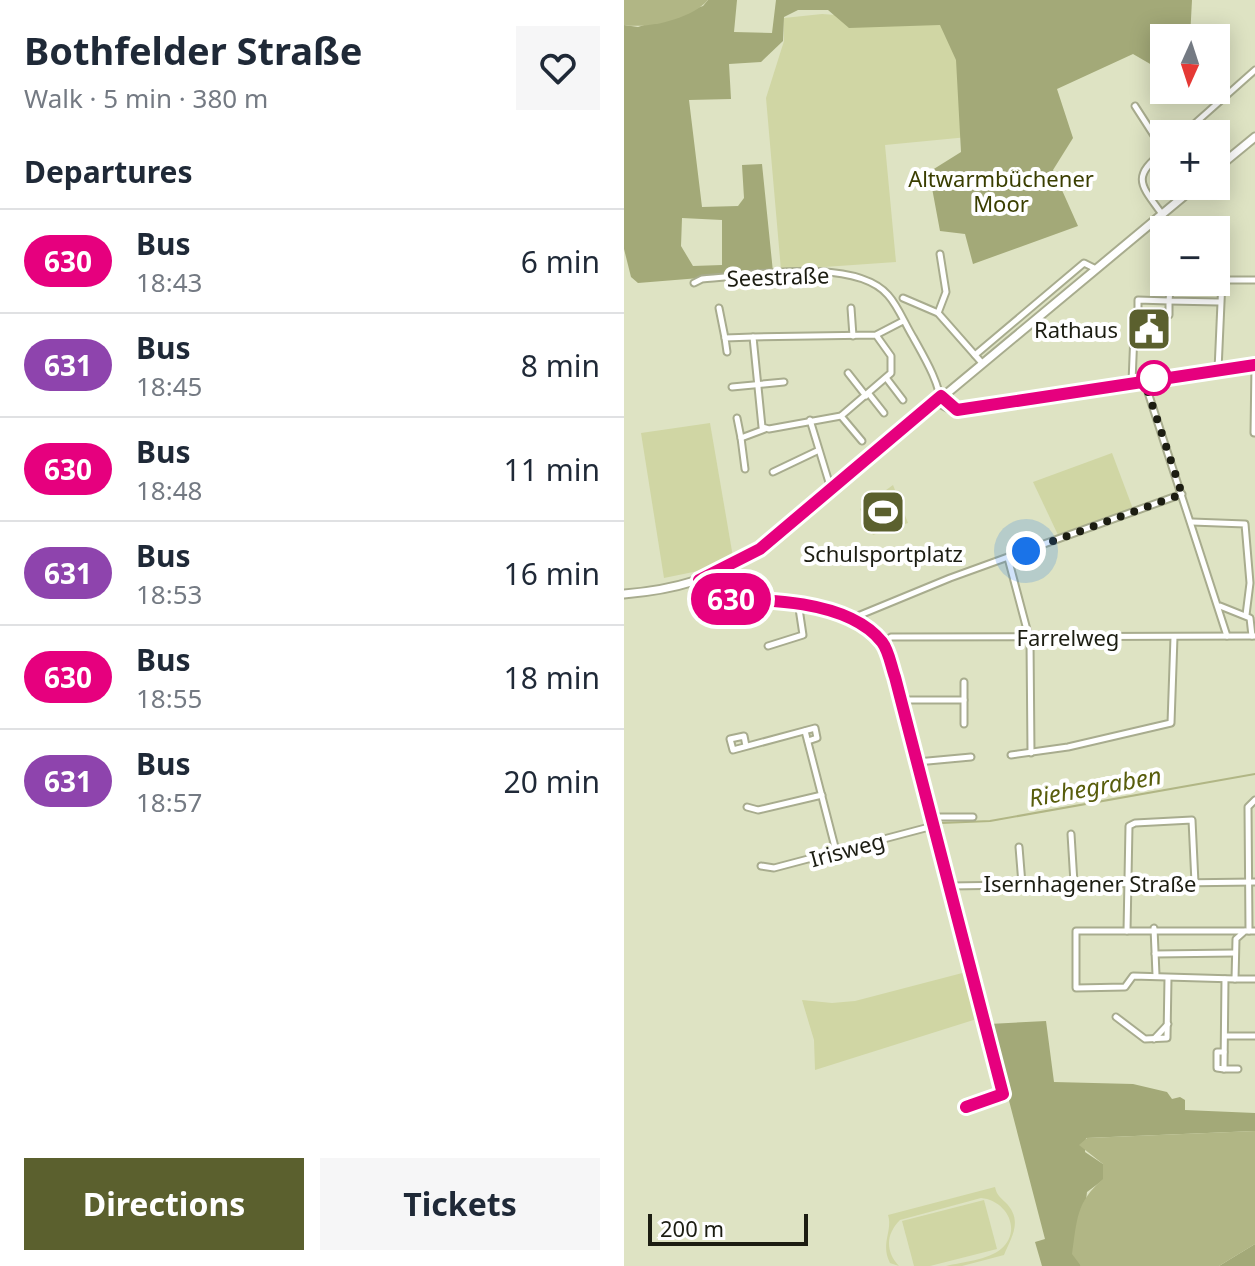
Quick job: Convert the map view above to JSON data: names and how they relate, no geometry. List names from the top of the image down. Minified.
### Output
{"streets":{"street":["Seestraße","Farrelweg","Irisweg","Isernhagener Straße"]},"crossings":[["Farrelweg","Isernhagener Straße"],["Irisweg","Isernhagener Straße"]],"water":["Riehegraben"],"parks":["Altwarmbüchener Moor"],"places":{"public building":["Rathaus"],"sports":["Schulsportplatz"]},"lines":["bus line 630"],"scale_bar":"200 m","north":"bottom","page":{"heading":[["Bothfelder Straße","Walk · 5 min · 380 m"],"Departures"],"on_map":"630","map_buttons":["+","−"],"list":[{"mark":"630","name":"Bus","note":"18:43","value":"6 min"},{"mark":"631","name":"Bus","note":"18:45","value":"8 min"},{"mark":"630","name":"Bus","note":"18:48","value":"11 min"},{"mark":"631","name":"Bus","note":"18:53","value":"16 min"},{"mark":"630","name":"Bus","note":"18:55","value":"18 min"},{"mark":"631","name":"Bus","note":"18:57","value":"20 min"}],"buttons":["Directions","Tickets"],"scale":"200 m"}}
